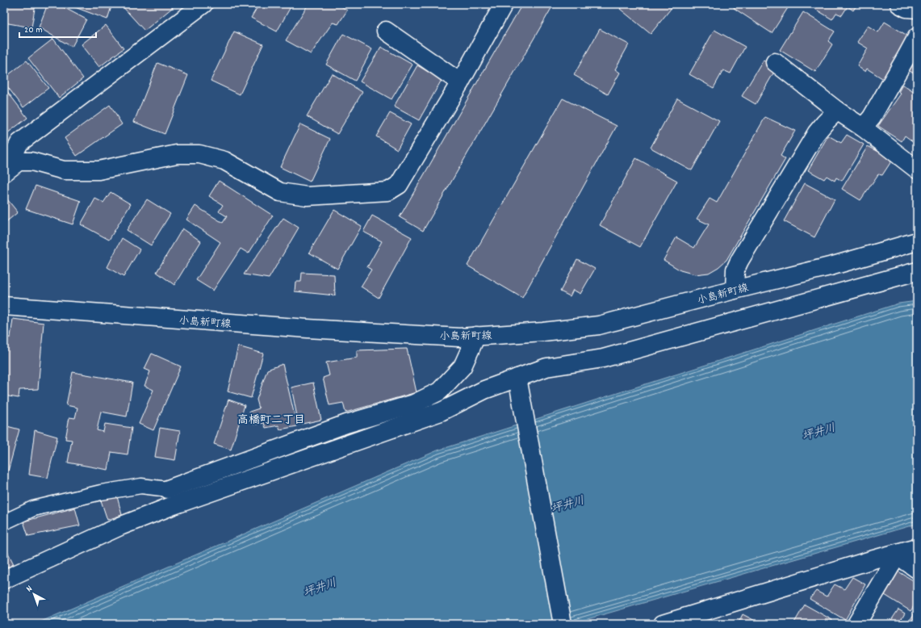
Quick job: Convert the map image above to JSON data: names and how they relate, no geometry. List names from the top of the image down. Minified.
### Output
{"streets":{"street":["小島新町線"]},"districts":["高橋町二丁目"],"water":["坪井川"],"scale_bar":"20 m","north":"top left"}
